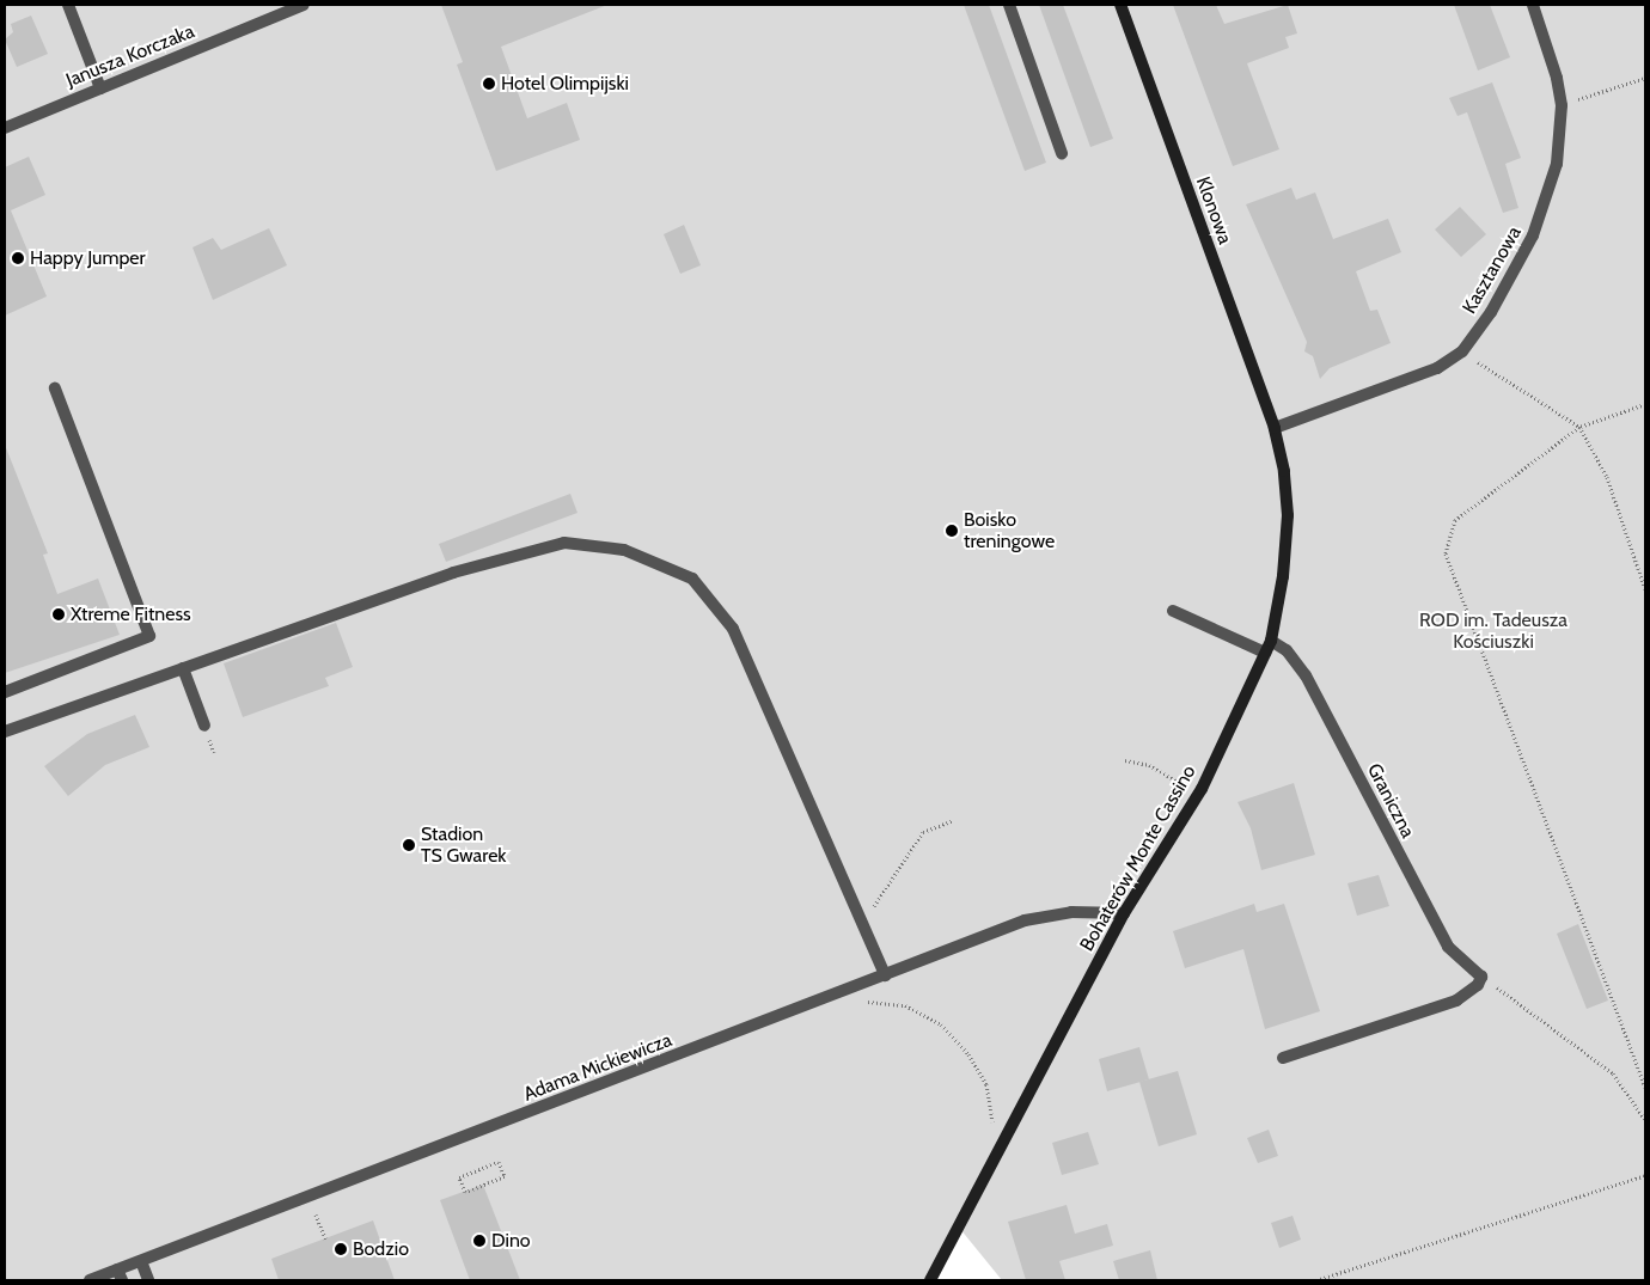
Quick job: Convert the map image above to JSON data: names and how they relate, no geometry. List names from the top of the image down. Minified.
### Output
{"streets":{"street":["Janusza Korczaka","Klonowa","Kasztanowa","Graniczna","Bohaterów Monte Cassino","Adama Mickiewicza"]},"crossings":[["Klonowa","Kasztanowa"],["Klonowa","Bohaterów Monte Cassino"],["Kasztanowa","Bohaterów Monte Cassino"],["Graniczna","Bohaterów Monte Cassino"],["Bohaterów Monte Cassino","Adama Mickiewicza"]],"parks":["ROD im. Tadeusza Kościuszki"],"places":["Hotel Olimpijski","Happy Jumper","Boisko treningowe","Xtreme Fitness","Stadion TS Gwarek","Dino","Bodzio"]}
